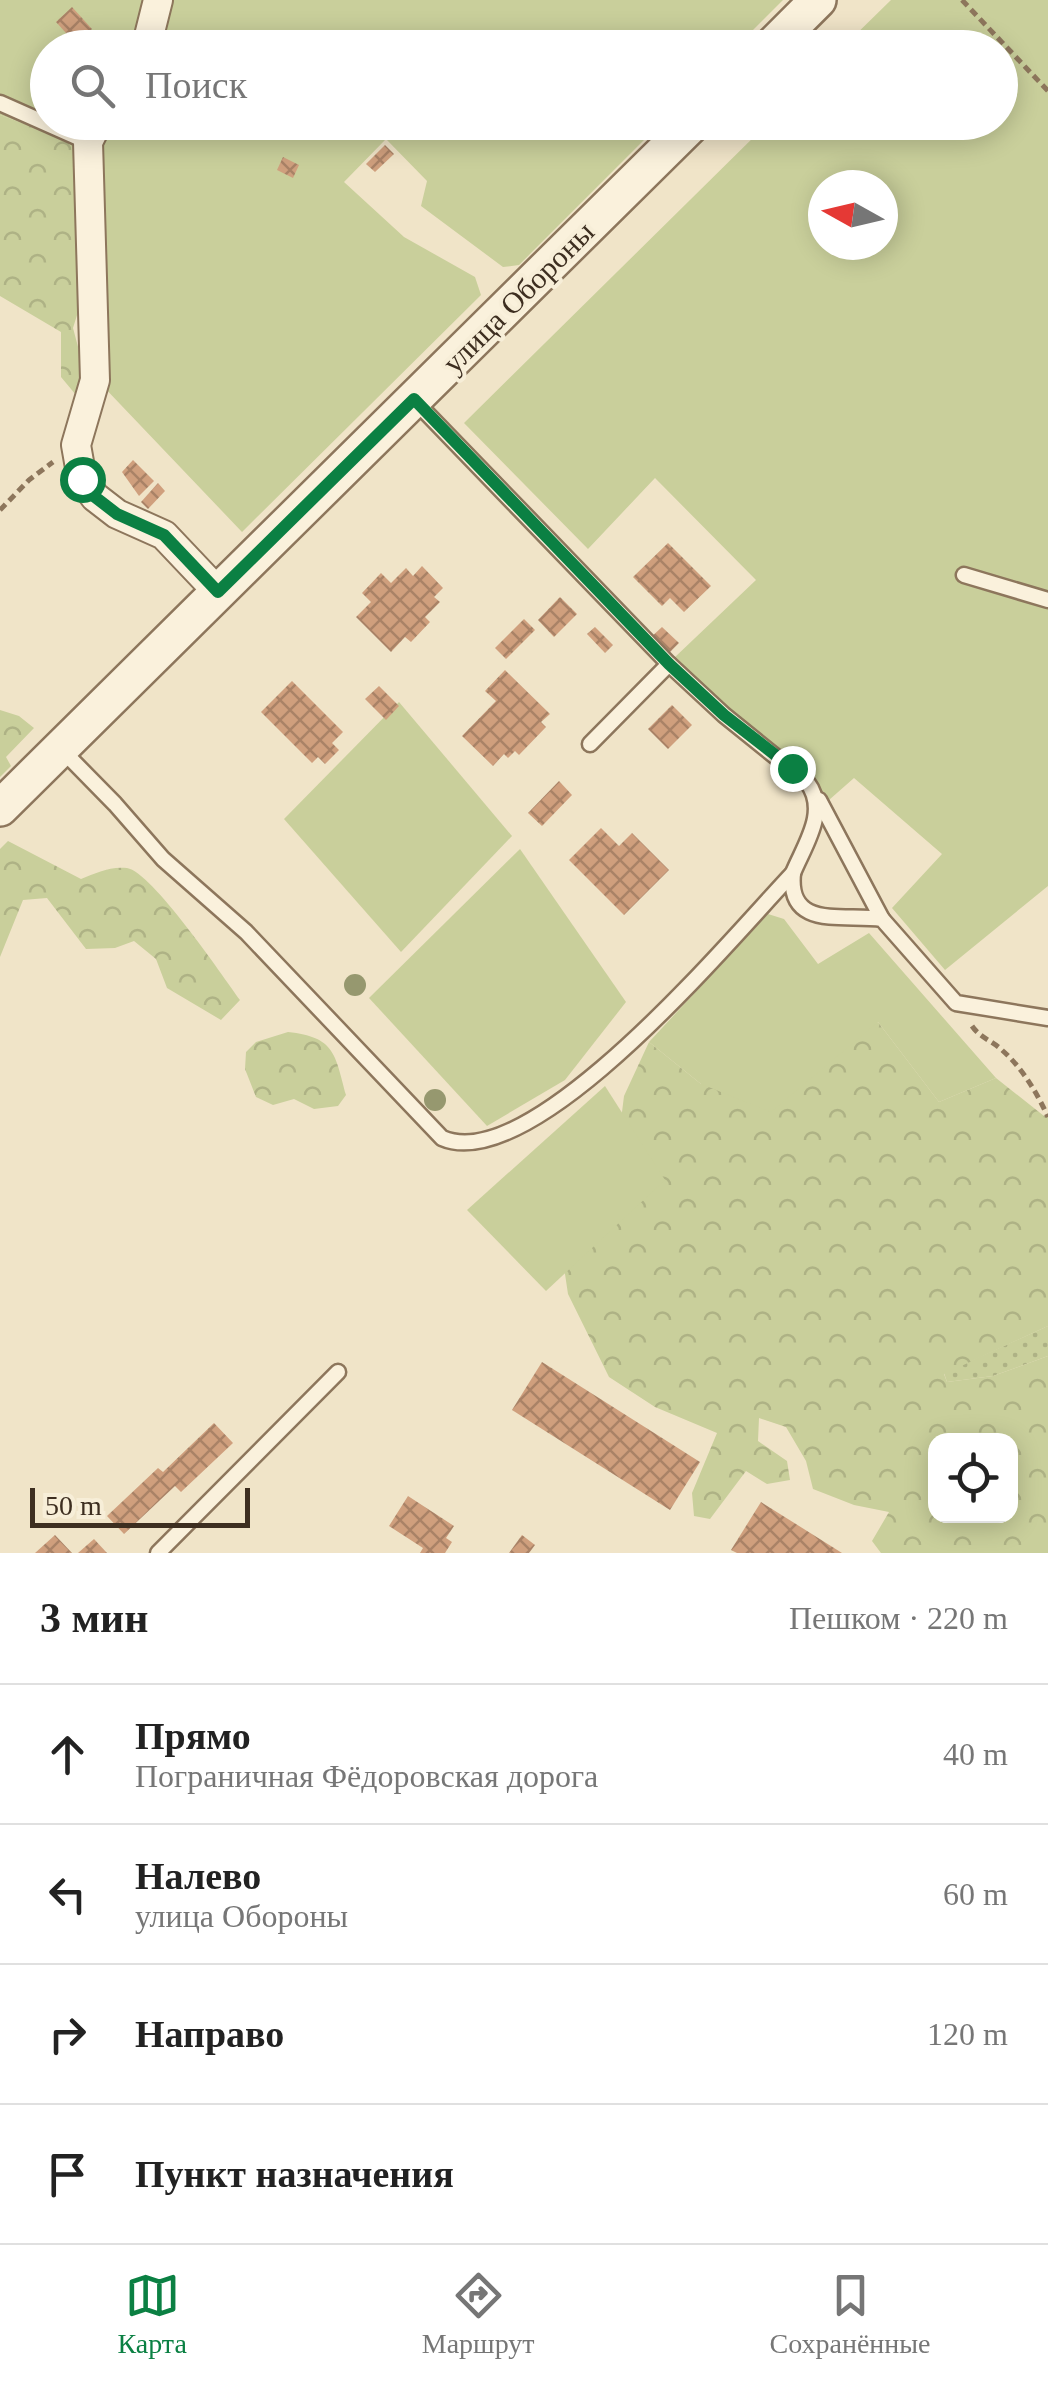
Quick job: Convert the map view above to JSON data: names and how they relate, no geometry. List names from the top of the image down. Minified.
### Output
{"streets":{"street":["улица Обороны"]},"scale_bar":"50 m","north":"left","page":{"search":"Поиск","scale":"50 m","heading":["3 мин","Пешком · 220 m"],"list":[["Прямо","Пограничная Фёдоровская дорога","40 m"],["Налево","улица Обороны","60 m"],["Направо","120 m"],"Пункт назначения"],"nav":["Карта","Маршрут","Сохранённые"]}}
